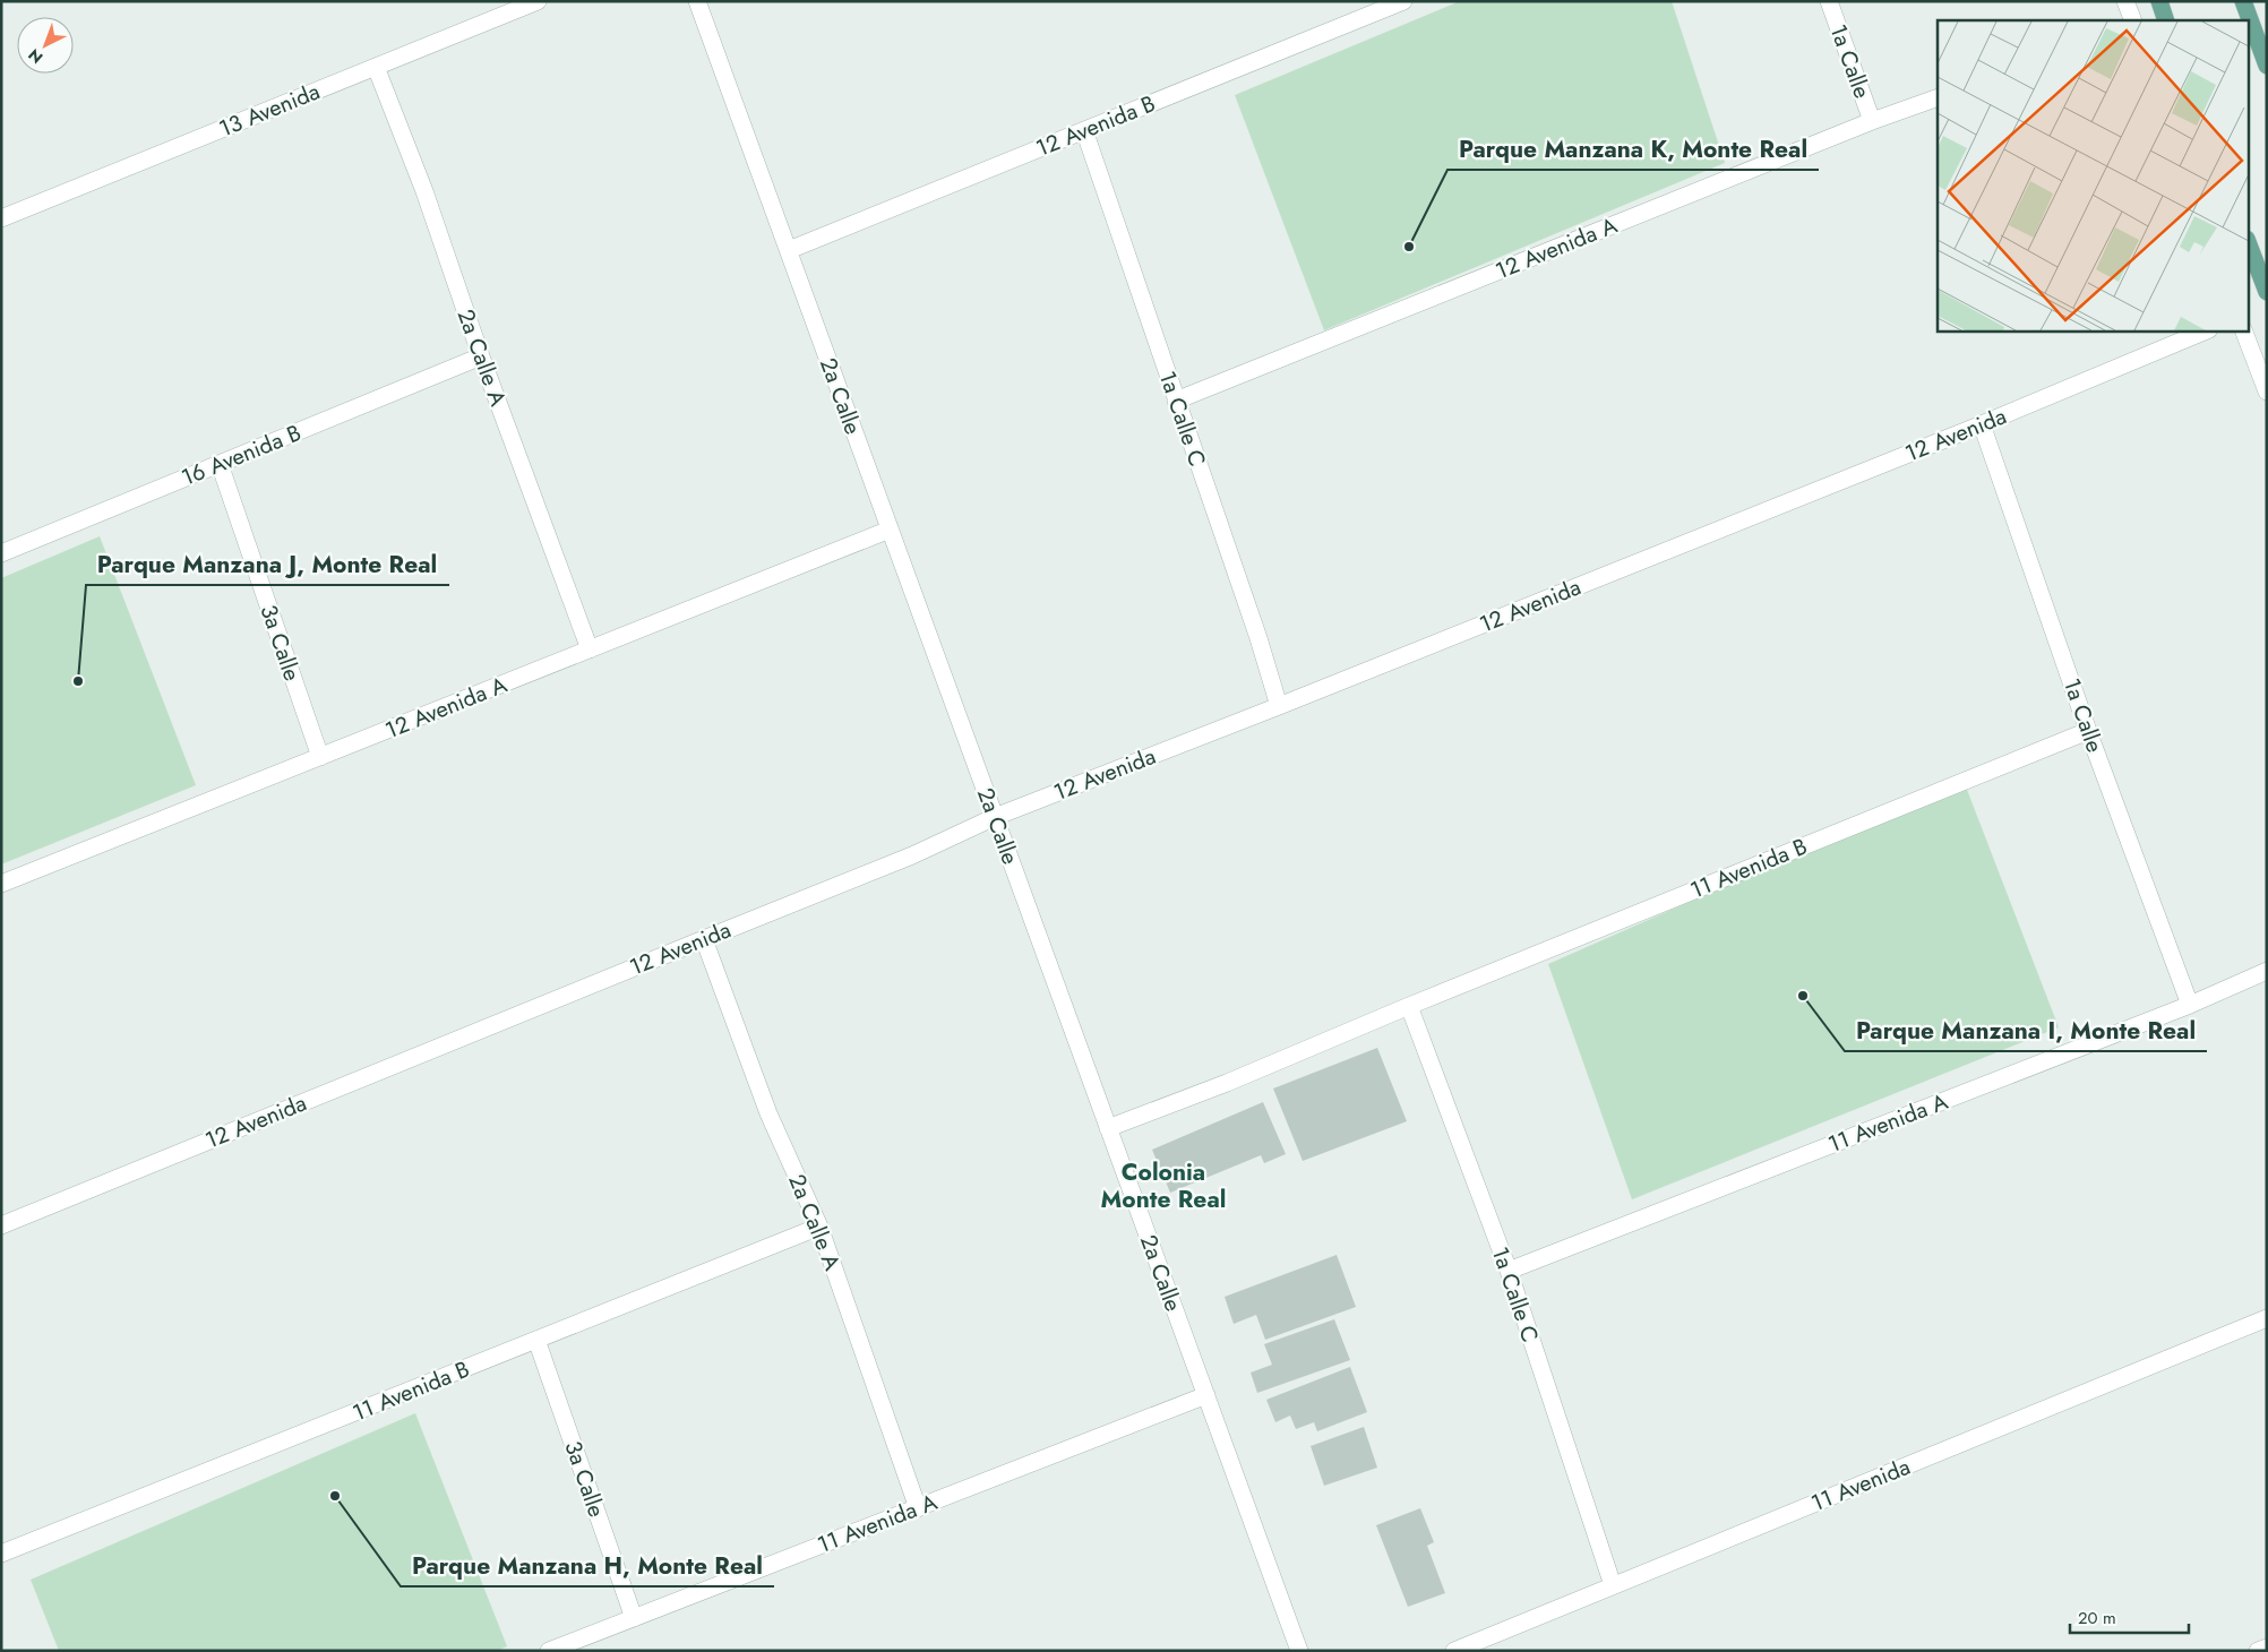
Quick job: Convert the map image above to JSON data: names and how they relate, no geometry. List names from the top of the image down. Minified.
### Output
{"streets":{"street":["1a Calle","13 Avenida","12 Avenida B","12 Avenida A","2a Calle A","2a Calle","1a Calle C","12 Avenida","16 Avenida B","3a Calle","11 Avenida B","11 Avenida A","11 Avenida"]},"crossings":[["1a Calle","12 Avenida A"],["1a Calle","12 Avenida"],["1a Calle","11 Avenida B"],["1a Calle","11 Avenida A"],["13 Avenida","2a Calle A"],["12 Avenida B","2a Calle"],["12 Avenida B","1a Calle C"],["12 Avenida A","2a Calle A"],["12 Avenida A","2a Calle"],["12 Avenida A","1a Calle C"],["12 Avenida A","3a Calle"],["2a Calle A","12 Avenida"],["2a Calle A","16 Avenida B"],["2a Calle A","11 Avenida B"],["2a Calle A","11 Avenida A"],["2a Calle","12 Avenida"],["2a Calle","11 Avenida B"],["2a Calle","11 Avenida A"],["1a Calle C","12 Avenida"],["1a Calle C","11 Avenida B"],["1a Calle C","11 Avenida A"],["1a Calle C","11 Avenida"],["16 Avenida B","3a Calle"],["3a Calle","11 Avenida B"],["3a Calle","11 Avenida A"]],"districts":["Colonia Monte Real"],"places":["Parque Manzana K, Monte Real","Parque Manzana J, Monte Real","Parque Manzana I, Monte Real","Parque Manzana H, Monte Real"],"scale_bar":"20 m","north":"bottom left"}
